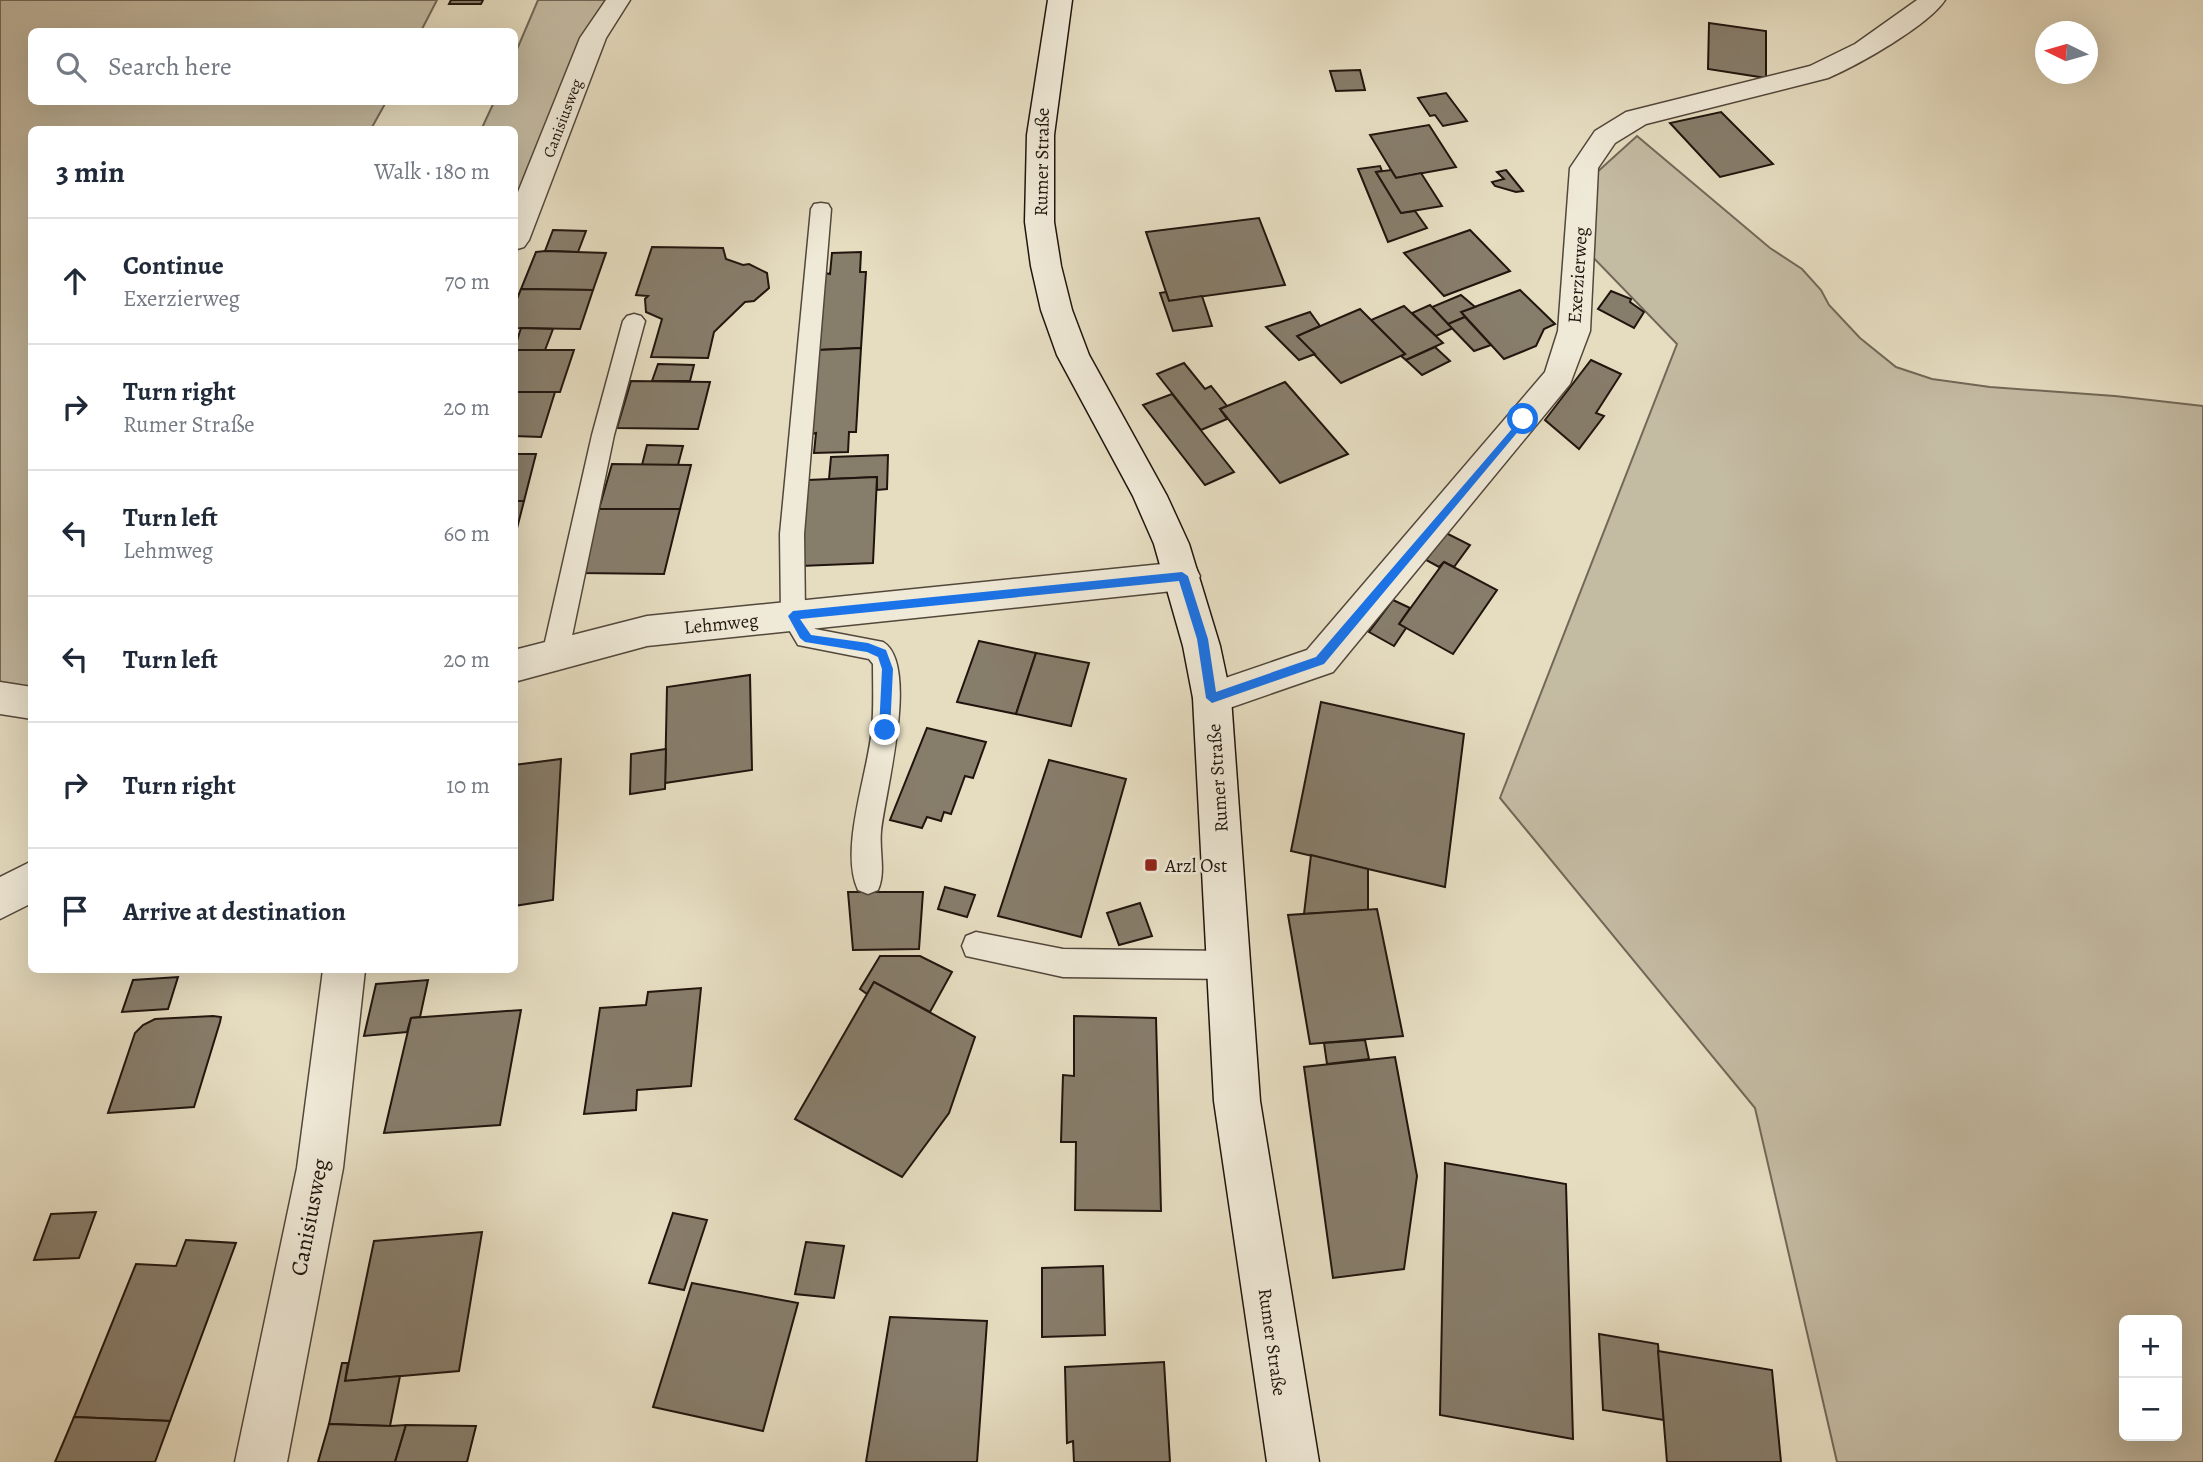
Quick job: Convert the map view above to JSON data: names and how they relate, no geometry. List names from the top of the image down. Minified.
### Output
{"streets":{"street":["Canisiusweg","Rumer Straße","Exerzierweg","Lehmweg"]},"crossings":[["Rumer Straße","Exerzierweg"],["Rumer Straße","Lehmweg"]],"places":{"transit":["Arzl Ost"]},"north":"left","page":{"search":"Search here","heading":["3 min","Walk · 180 m"],"list":[["Continue","Exerzierweg","70 m"],["Turn right","Rumer Straße","20 m"],["Turn left","Lehmweg","60 m"],["Turn left","20 m"],["Turn right","10 m"],"Arrive at destination"],"map_buttons":["+","−"]}}
